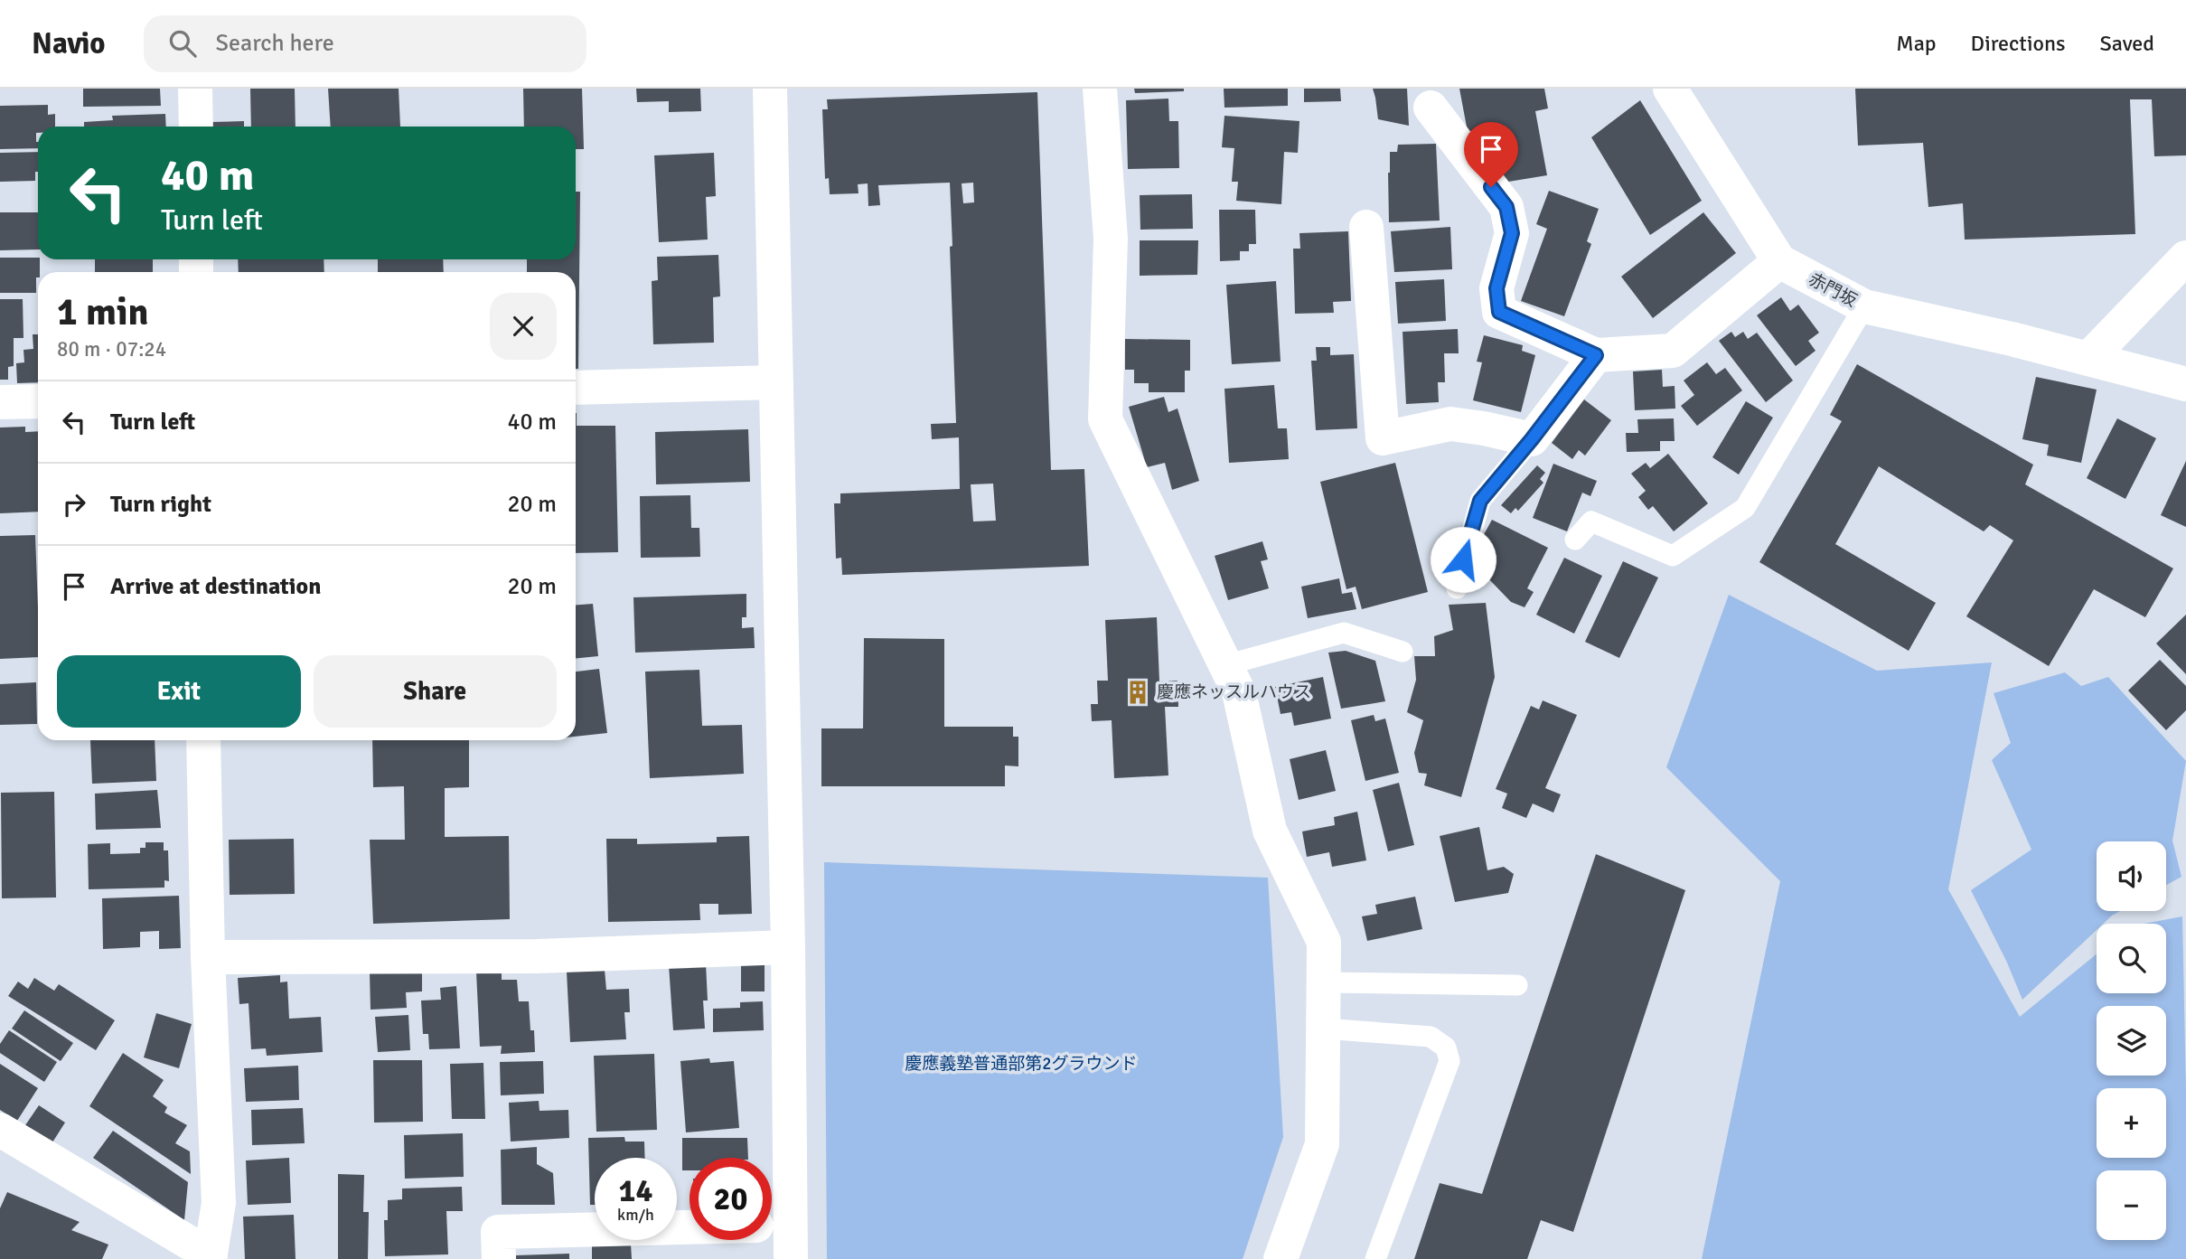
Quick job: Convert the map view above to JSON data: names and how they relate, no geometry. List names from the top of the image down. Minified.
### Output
{"streets":{"street":["赤門坂"]},"parks":["慶應義塾普通部第2グラウンド"],"places":{"building":["慶應ネッスルハウス"]},"page":{"header":"Navio","search":"Search here","nav":["Map","Directions","Saved"],"turn":["40 m","Turn left"],"heading":["1 min","80 m · 07:24"],"list":[{"name":"Turn left","value":"40 m"},{"name":"Turn right","value":"20 m"},{"name":"Arrive at destination","value":"20 m"}],"buttons":["Exit","Share"],"map_buttons":["+","−"],"speed":"14 km/h","limit":"20"}}
